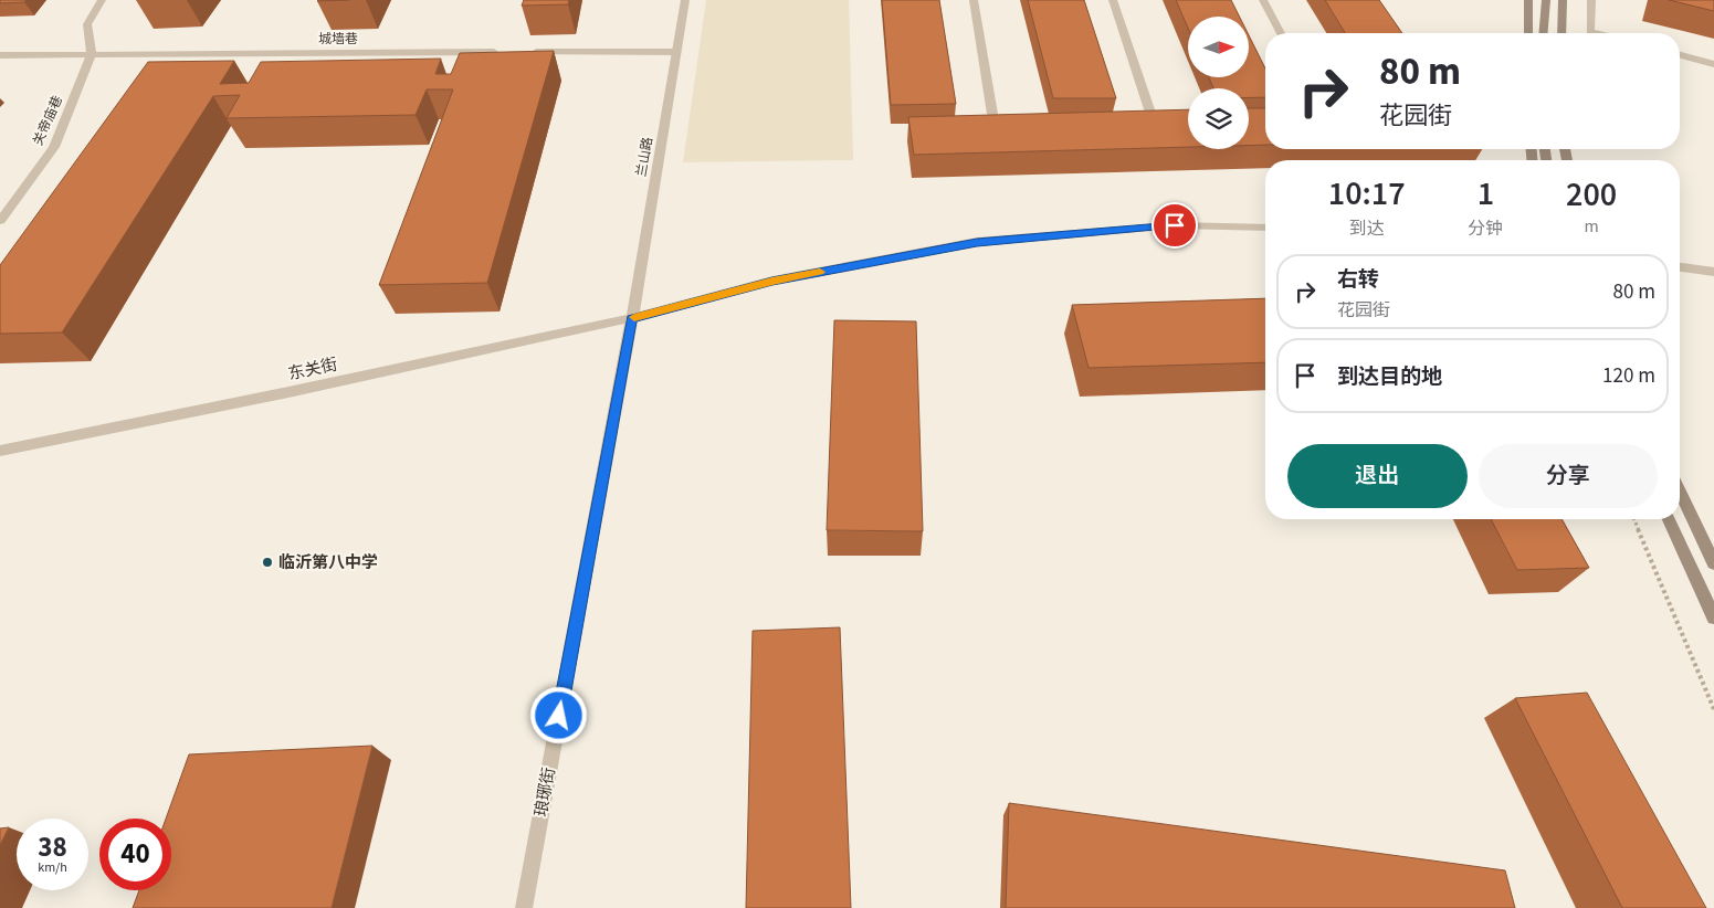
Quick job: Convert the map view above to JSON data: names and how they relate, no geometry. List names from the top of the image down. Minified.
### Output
{"streets":{"street":["城墙巷","关帝庙巷","兰山路","东关街","琅琊街"]},"crossings":[["城墙巷","关帝庙巷"],["兰山路","东关街"],["兰山路","琅琊街"],["东关街","琅琊街"]],"places":["临沂第八中学"],"north":"right","page":{"turn":["80 m","花园街"],"eta":["10:17","到达","1","分钟","200","m"],"list":[{"name":"右转","note":"花园街","value":"80 m"},{"name":"到达目的地","value":"120 m"}],"buttons":["退出","分享"],"speed":"38 km/h","limit":"40"}}
